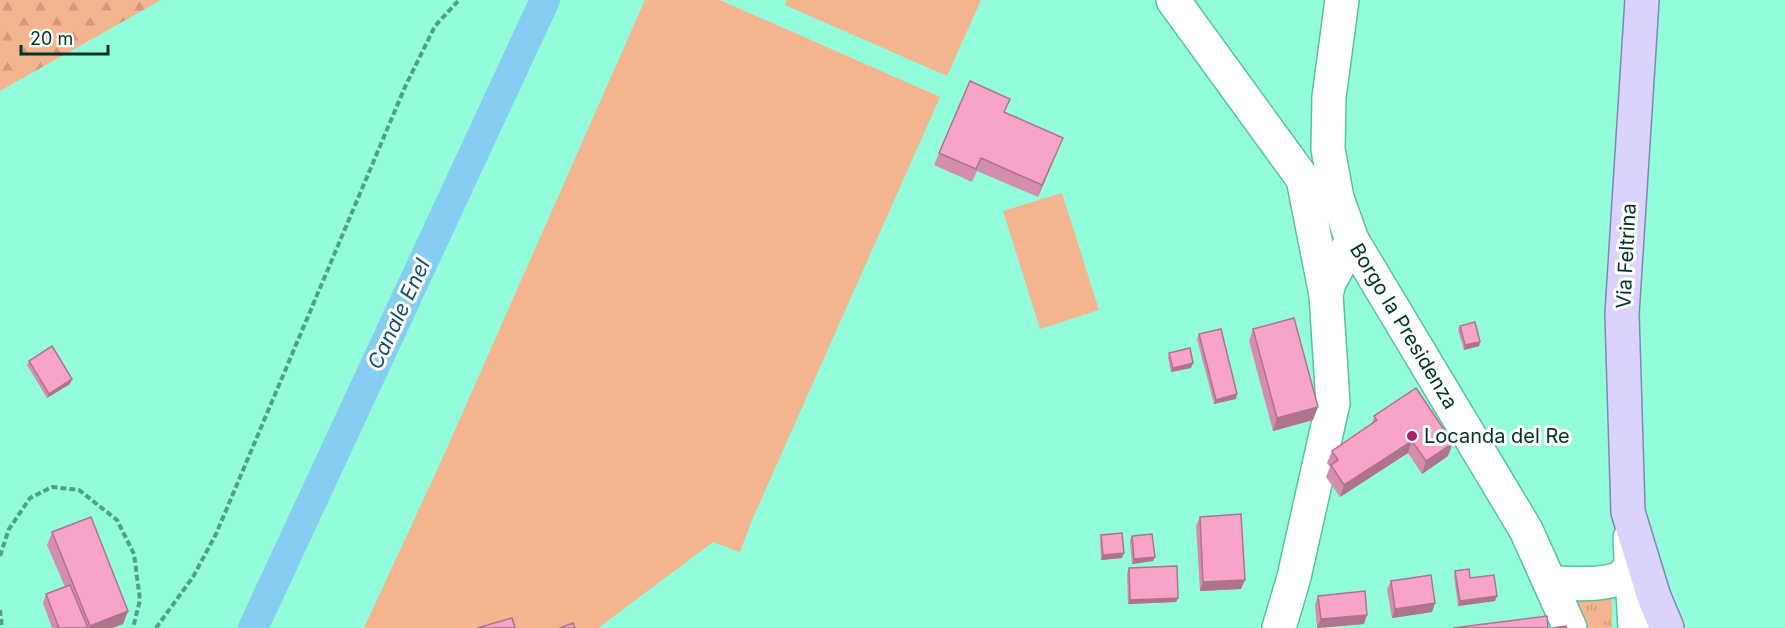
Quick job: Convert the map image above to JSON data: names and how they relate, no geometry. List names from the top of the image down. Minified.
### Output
{"streets":{"main road":["Via Feltrina"],"street":["Borgo la Presidenza"]},"water":["Canale Enel"],"places":["Locanda del Re"],"scale_bar":"20 m"}
